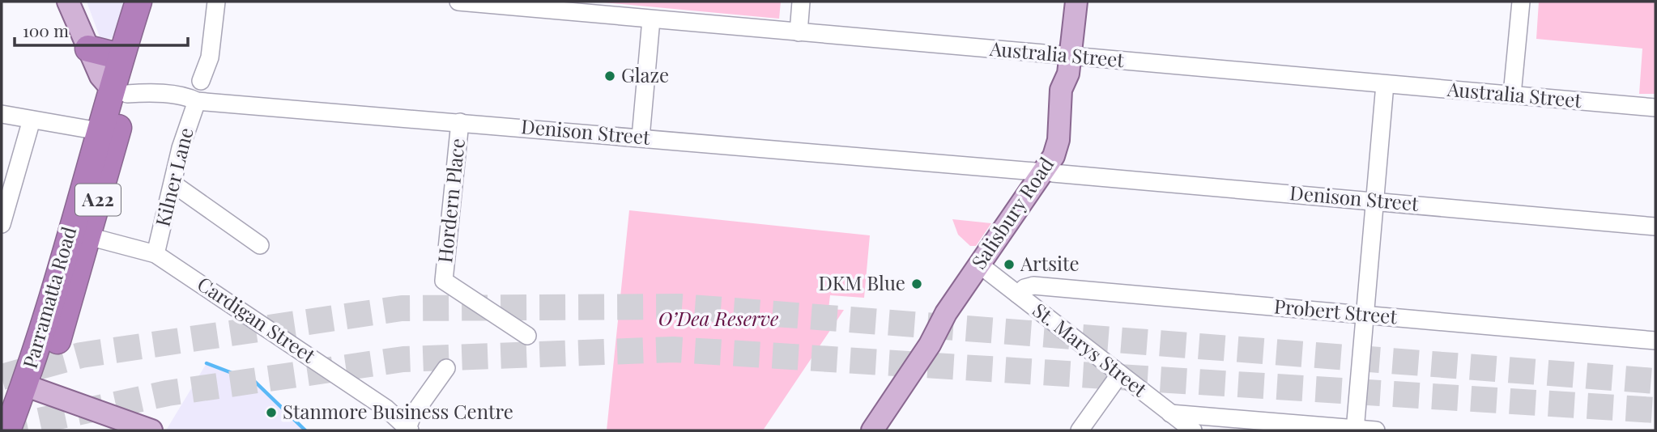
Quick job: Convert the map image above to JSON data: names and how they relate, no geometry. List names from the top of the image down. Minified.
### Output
{"streets":{"highway":["A22","Parramatta Road"],"main road":["Salisbury Road"],"street":["Australia Street","Denison Street","Kilner Lane","Hordern Place","Probert Street","Cardigan Street","St. Marys Street"]},"crossings":[["Australia Street","Salisbury Road"],["Denison Street","Kilner Lane"],["Denison Street","Hordern Place"],["Denison Street","Salisbury Road"],["Denison Street","Parramatta Road"],["Kilner Lane","Cardigan Street"],["Salisbury Road","St. Marys Street"],["Parramatta Road","Cardigan Street"],["Probert Street","St. Marys Street"]],"parks":["O’Dea Reserve"],"places":["Glaze","Artsite","DKM Blue","Stanmore Business Centre"],"scale_bar":"100 m"}
